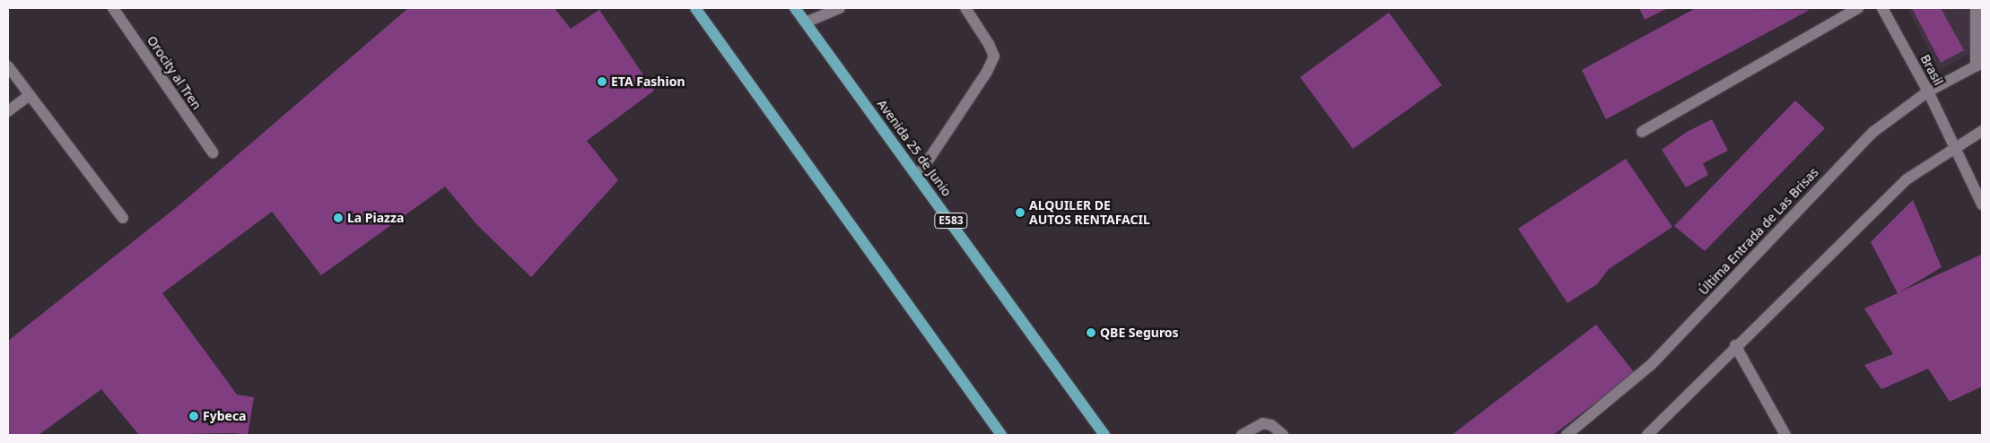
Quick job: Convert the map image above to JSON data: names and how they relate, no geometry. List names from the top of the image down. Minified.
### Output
{"streets":{"main road":["Avenida 25 de Junio","E583"],"street":["Brasil","Orocity al Tren","Última Entrada de Las Brisas"]},"crossings":[["Brasil","Última Entrada de Las Brisas"]],"places":["ETA Fashion","ALQUILER DE AUTOS RENTAFACIL","La Piazza","QBE Seguros","Fybeca"]}
